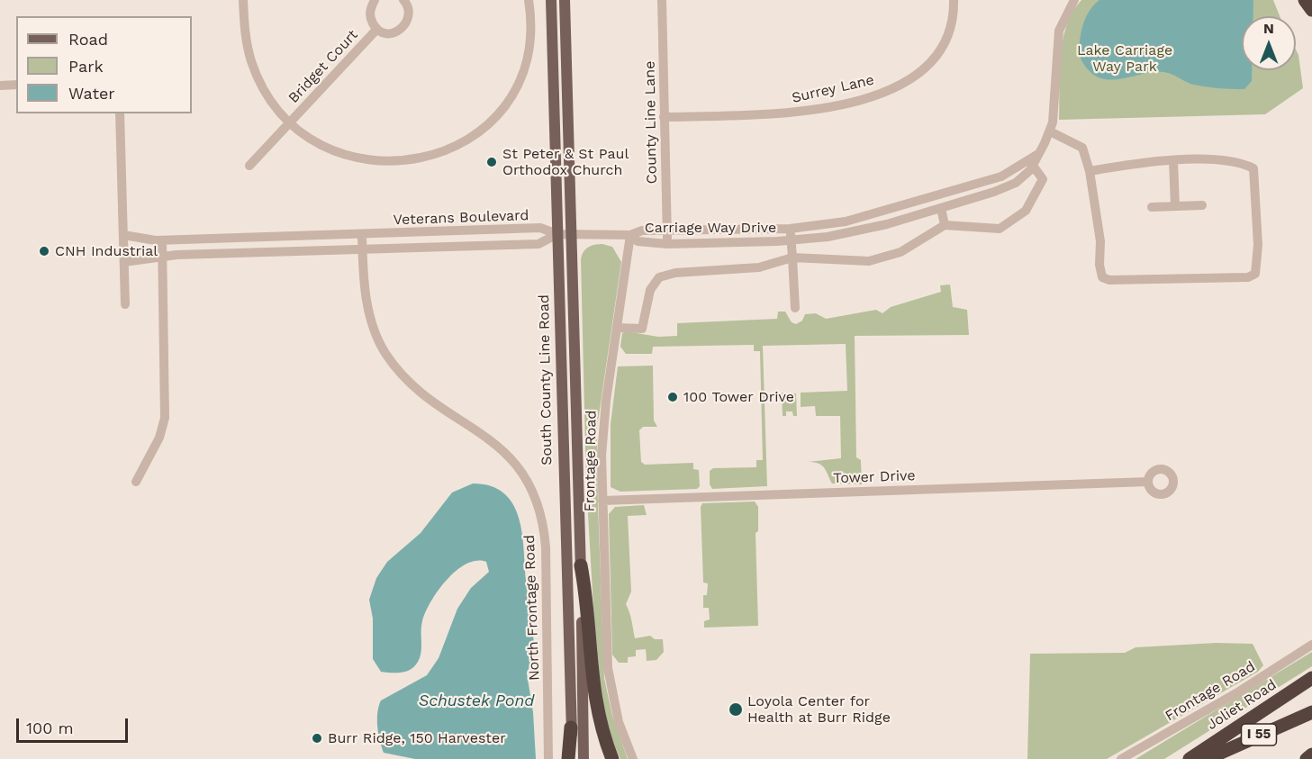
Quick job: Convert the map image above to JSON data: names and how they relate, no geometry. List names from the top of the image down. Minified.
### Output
{"streets":{"highway":["Joliet Road","I 55"],"main road":["South County Line Road"],"street":["Bridget Court","Surrey Lane","County Line Lane","Veterans Boulevard","Carriage Way Drive","Frontage Road","Tower Drive","North Frontage Road"]},"crossings":[["Surrey Lane","County Line Lane"],["County Line Lane","Carriage Way Drive"],["Veterans Boulevard","South County Line Road"],["Veterans Boulevard","North Frontage Road"],["Carriage Way Drive","Frontage Road"],["Frontage Road","Tower Drive"]],"water":["Schustek Pond"],"parks":["Lake Carriage Way Park"],"places":["St Peter & St Paul Orthodox Church","CNH Industrial","100 Tower Drive","Loyola Center for Health at Burr Ridge","Burr Ridge, 150 Harvester"],"legend":["Road","Park","Water"],"scale_bar":"100 m","north":"top"}
